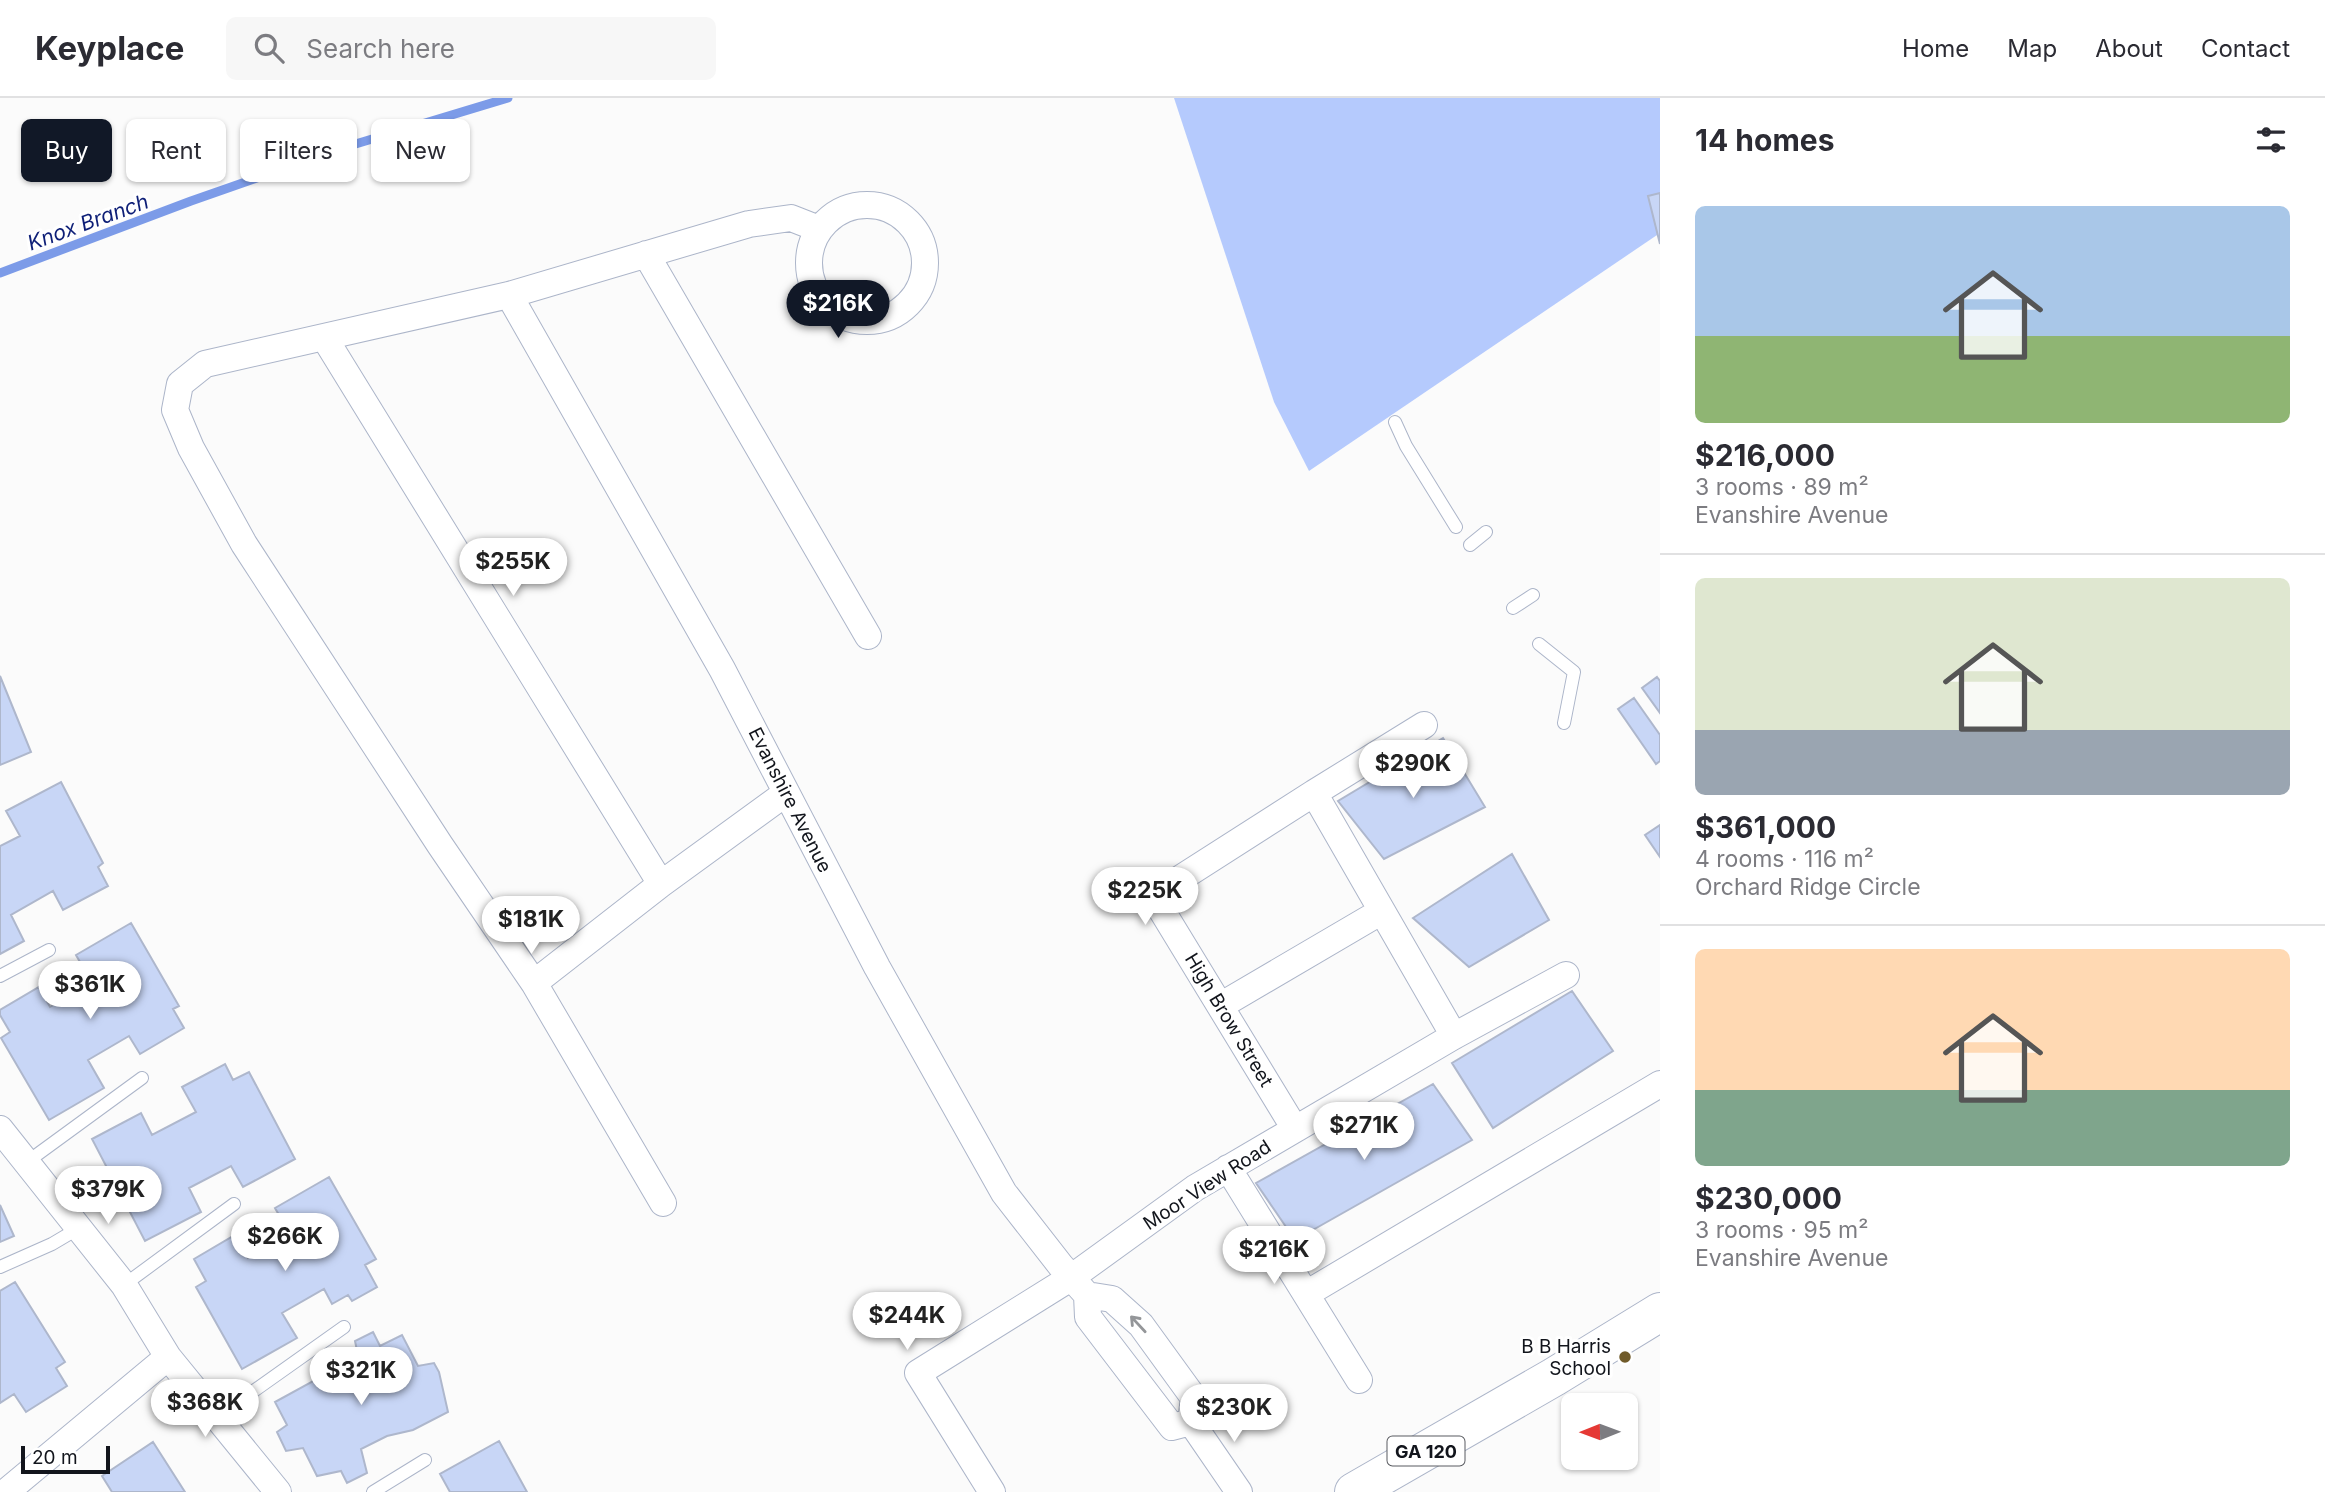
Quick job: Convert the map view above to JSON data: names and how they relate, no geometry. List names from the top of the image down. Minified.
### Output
{"streets":{"main road":["GA 120"],"street":["Evanshire Avenue","High Brow Street","Moor View Road"]},"crossings":[["Evanshire Avenue","Moor View Road"],["High Brow Street","Moor View Road"]],"water":["Knox Branch"],"places":["B B Harris School"],"scale_bar":"20 m","north":"left","page":{"header":"Keyplace","search":"Search here","nav":["Home","Map","About","Contact"],"heading":"14 homes","chip":["Buy","Rent","Filters","New"],"list":[{"name":"$216,000","note":"3 rooms · 89 m² · Evanshire Avenue"},{"name":"$361,000","note":"4 rooms · 116 m² · Orchard Ridge Circle"},{"name":"$230,000","note":"3 rooms · 95 m² · Evanshire Avenue"}],"price":["$216K","$255K","$290K","$225K","$181K","$361K","$271K","$379K","$266K","$216K","$244K","$321K","$368K","$230K"],"scale":"20 m"}}
